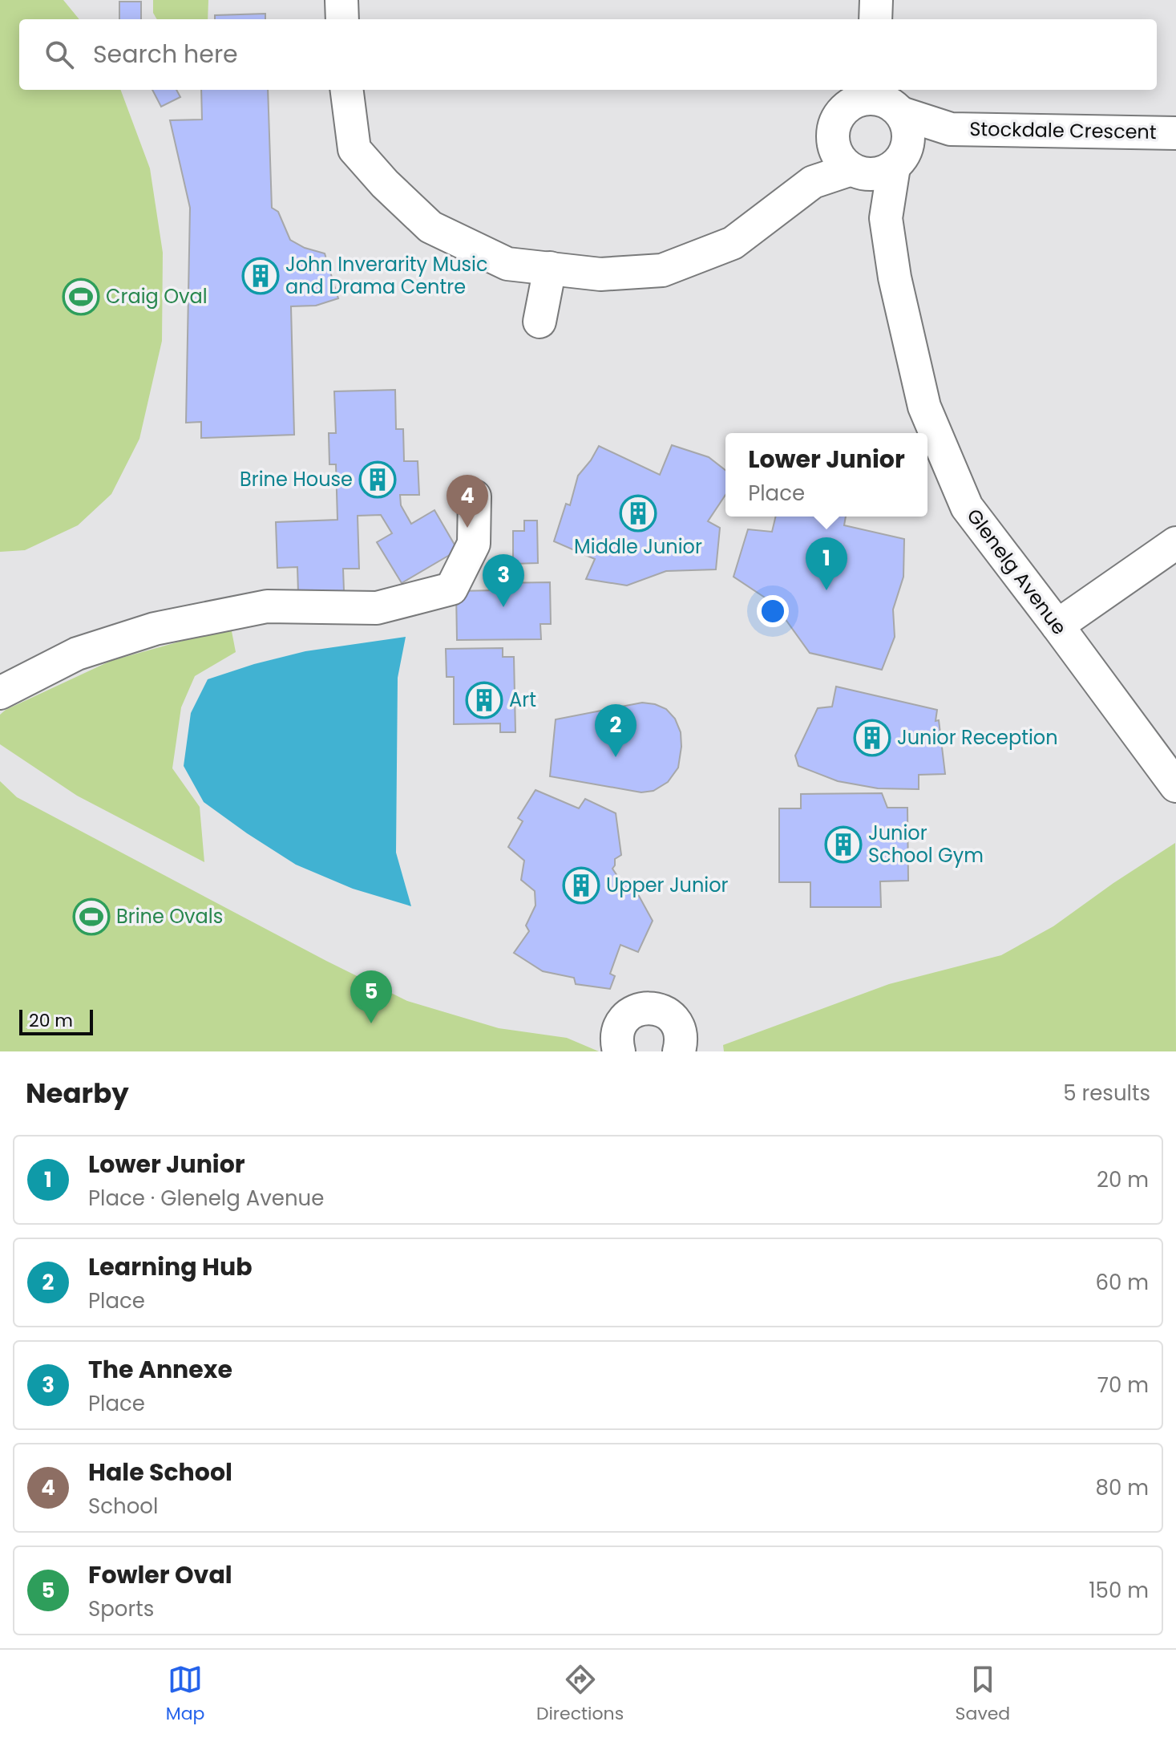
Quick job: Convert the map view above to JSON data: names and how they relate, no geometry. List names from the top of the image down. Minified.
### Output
{"streets":{"street":["Stockdale Crescent","Glenelg Avenue"]},"crossings":[["Stockdale Crescent","Glenelg Avenue"]],"places":{"building":["John Inverarity Music and Drama Centre","Brine House","Middle Junior","Art","Junior Reception","Junior School Gym","Upper Junior"],"sports":["Craig Oval","Brine Ovals"]},"scale_bar":"20 m","page":{"search":"Search here","popup":["Lower Junior","Place"],"pins":["4","1","3","2","5"],"scale":"20 m","heading":["Nearby","5 results"],"list":[{"mark":"1","name":"Lower Junior","note":"Place · Glenelg Avenue","value":"20 m"},{"mark":"2","name":"Learning Hub","note":"Place","value":"60 m"},{"mark":"3","name":"The Annexe","note":"Place","value":"70 m"},{"mark":"4","name":"Hale School","note":"School","value":"80 m"},{"mark":"5","name":"Fowler Oval","note":"Sports","value":"150 m"}],"nav":["Map","Directions","Saved"]}}
